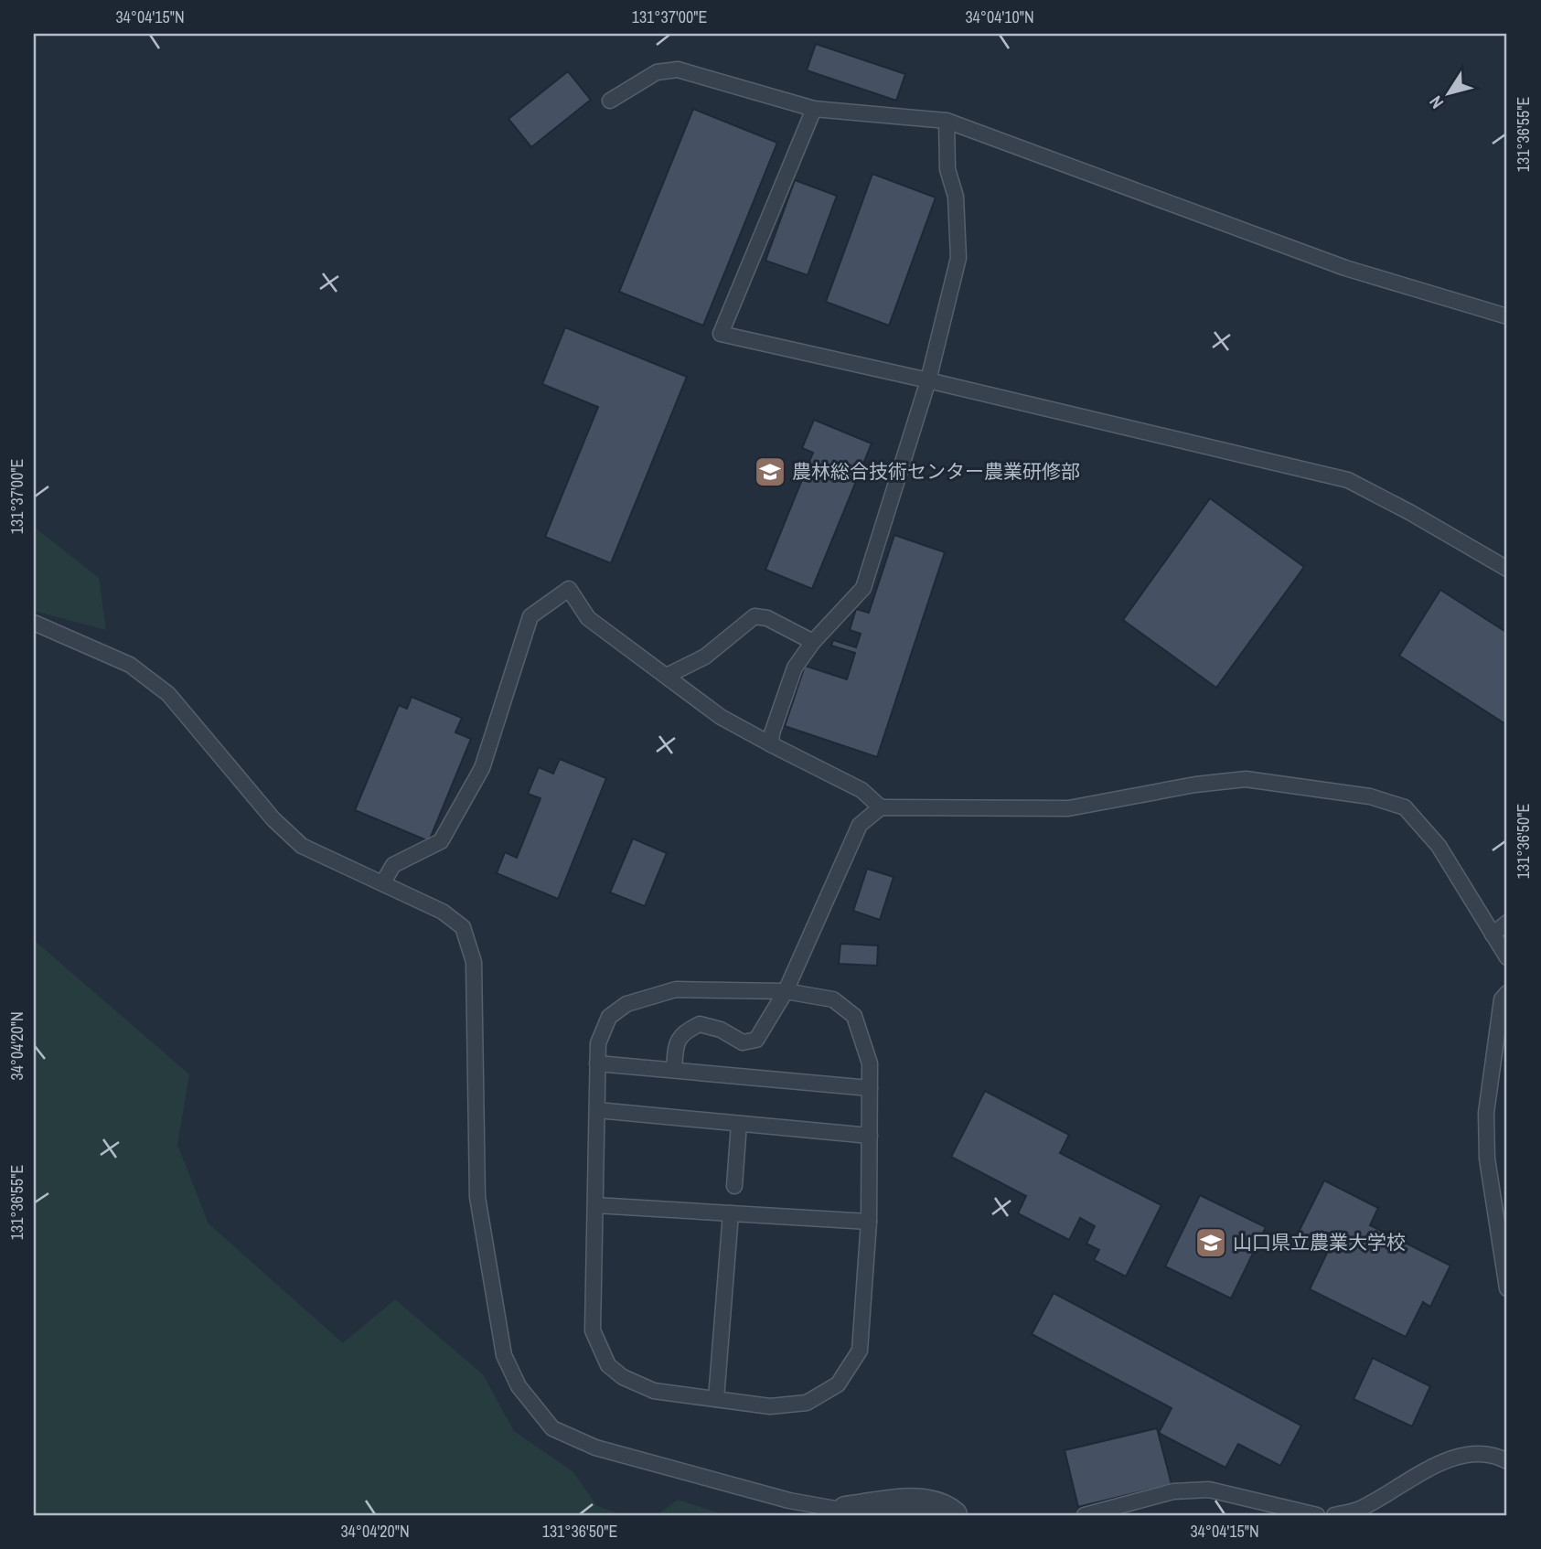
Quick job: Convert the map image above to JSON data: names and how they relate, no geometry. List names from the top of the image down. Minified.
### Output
{"places":{"school or university":["農林総合技術センター農業研修部","山口県立農業大学校"]},"north":"bottom left","coordinates":["34°04'15\"N","131°37'00\"E","34°04'10\"N","131°36'55\"E","131°36'50\"E","34°04'20\"N"]}
